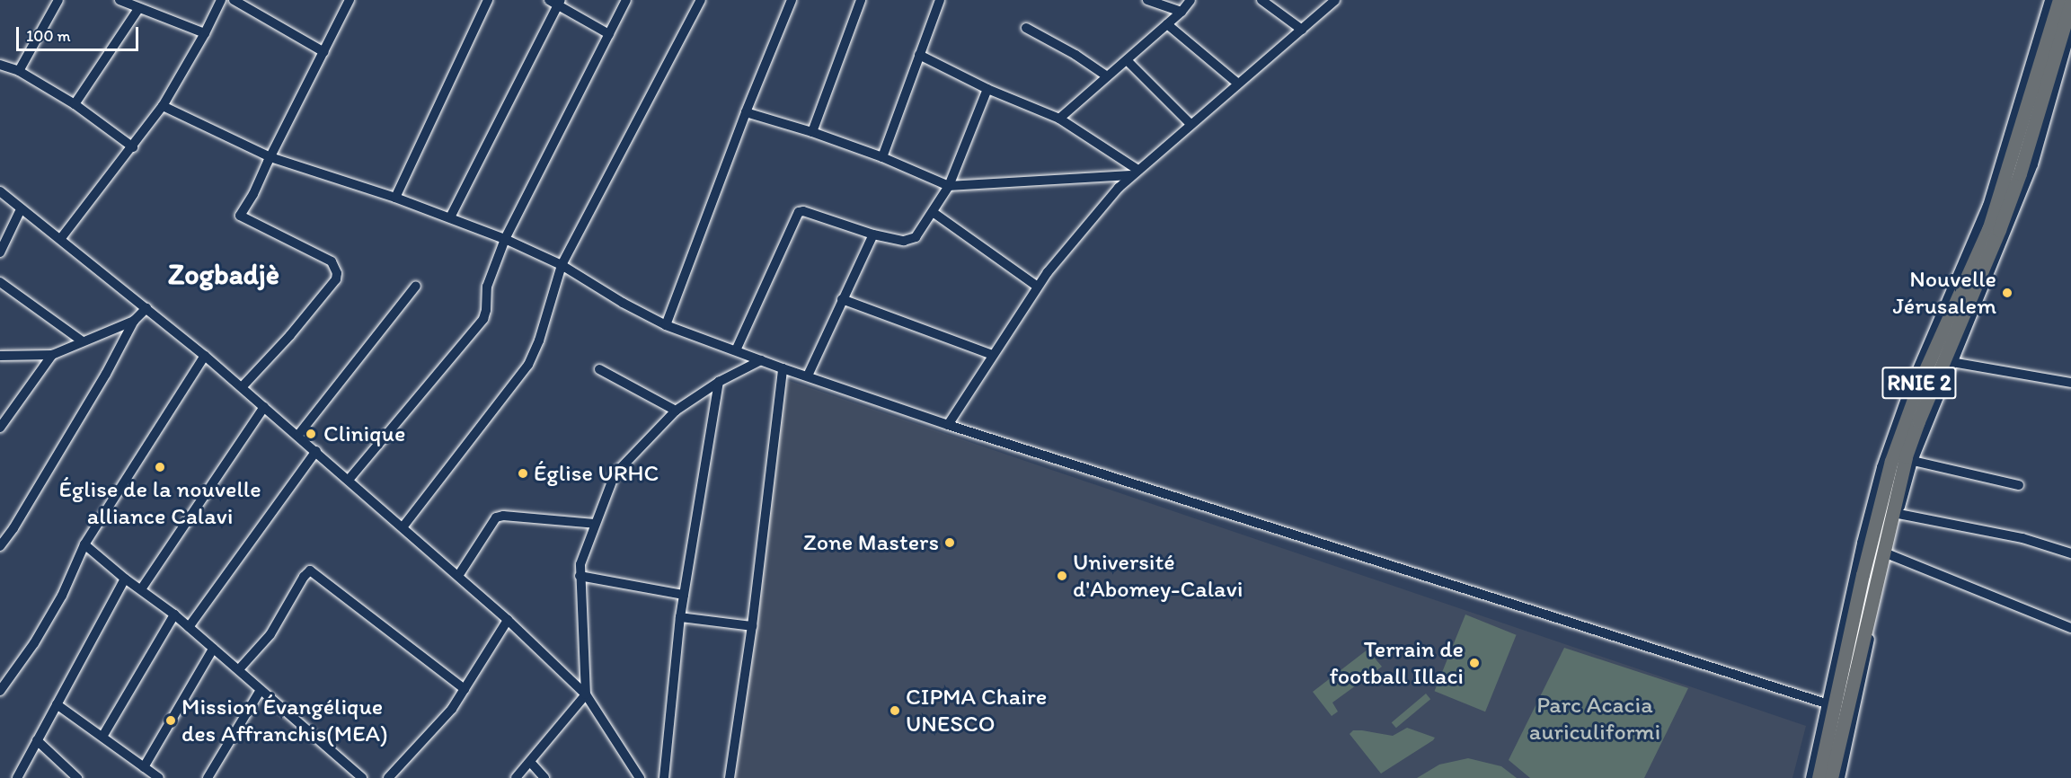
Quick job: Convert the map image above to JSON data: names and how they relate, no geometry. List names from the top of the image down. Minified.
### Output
{"streets":{"highway":["RNIE 2"]},"districts":["Zogbadjè"],"parks":["Parc Acacia auriculiformi"],"places":["Nouvelle Jérusalem","Clinique","Église de la nouvelle alliance Calavi","Église URHC","Zone Masters","Université d'Abomey-Calavi","Terrain de football Illaci","CIPMA Chaire UNESCO","Mission Évangélique des Affranchis(MEA)"],"scale_bar":"100 m"}
